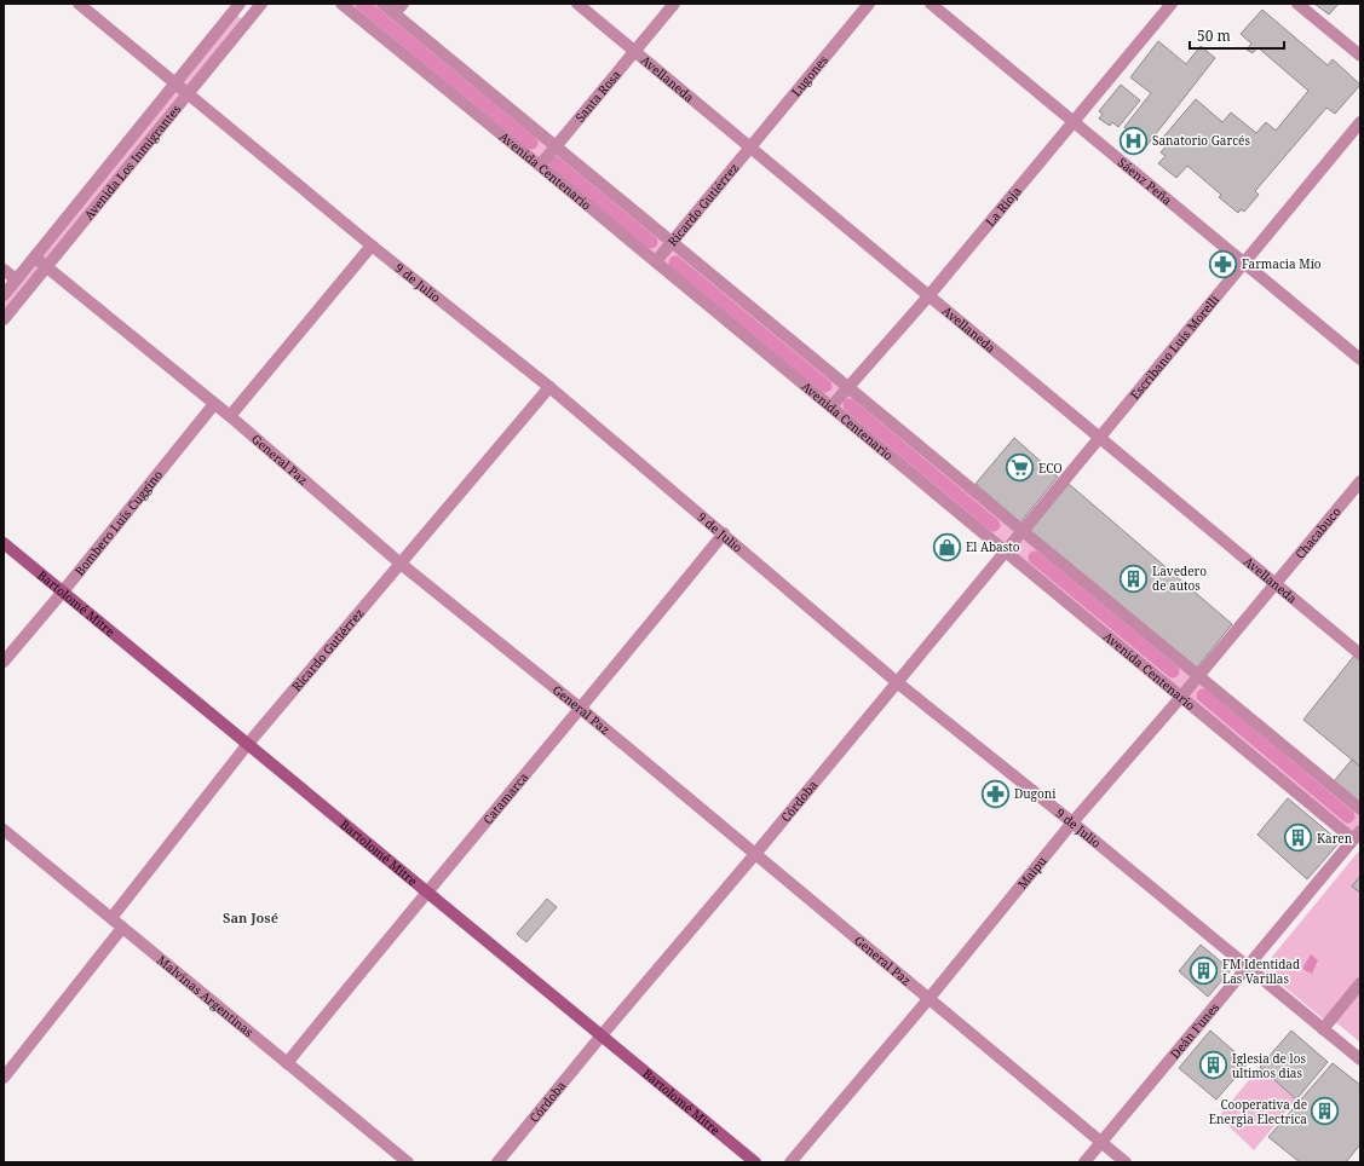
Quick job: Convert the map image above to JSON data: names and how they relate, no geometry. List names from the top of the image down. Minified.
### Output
{"streets":{"main road":["Bartolomé Mitre"],"street":["Lugones","Avellaneda","Santa Rosa","Avenida Los Inmigrantes","Avenida Centenario","Sáenz Peña","Ricardo Gutiérrez","La Rioja","9 de Julio","Escribano Luis Morelli","General Paz","Bombero Luis Cuggino","Chacabuco","Catamarca","Córdoba","Maipu","Malvinas Argentinas","Deán Funes"]},"crossings":[["Lugones","Avellaneda"],["Lugones","Ricardo Gutiérrez"],["Avellaneda","Santa Rosa"],["Avellaneda","Ricardo Gutiérrez"],["Avellaneda","La Rioja"],["Avellaneda","Escribano Luis Morelli"],["Avellaneda","Chacabuco"],["Avellaneda","Córdoba"],["Avellaneda","Maipu"],["Santa Rosa","Avenida Centenario"],["Avenida Los Inmigrantes","9 de Julio"],["Avenida Los Inmigrantes","General Paz"],["Avenida Centenario","Ricardo Gutiérrez"],["Avenida Centenario","La Rioja"],["Avenida Centenario","Córdoba"],["Avenida Centenario","Maipu"],["Avenida Centenario","Deán Funes"],["Sáenz Peña","La Rioja"],["Sáenz Peña","Escribano Luis Morelli"],["Ricardo Gutiérrez","9 de Julio"],["Ricardo Gutiérrez","General Paz"],["Ricardo Gutiérrez","Bartolomé Mitre"],["Ricardo Gutiérrez","Malvinas Argentinas"],["9 de Julio","Catamarca"],["9 de Julio","Córdoba"],["9 de Julio","Maipu"],["9 de Julio","Deán Funes"],["Escribano Luis Morelli","Córdoba"],["General Paz","Bombero Luis Cuggino"],["General Paz","Catamarca"],["General Paz","Córdoba"],["General Paz","Maipu"],["General Paz","Deán Funes"],["Bombero Luis Cuggino","Bartolomé Mitre"],["Chacabuco","Maipu"],["Bartolomé Mitre","Catamarca"],["Bartolomé Mitre","Córdoba"],["Catamarca","Malvinas Argentinas"]],"districts":["San José"],"places":{"hospital":["Sanatorio Garcés"],"pharmacy":["Farmacia Mío","Dugoni"],"supermarket":["ECO"],"shop":["El Abasto"],"building":["Lavedero de autos","Karen","FM Identidad Las Varillas","Iglesia de los ultimos dias","Cooperativa de Energia Electrica"]},"scale_bar":"50 m"}
